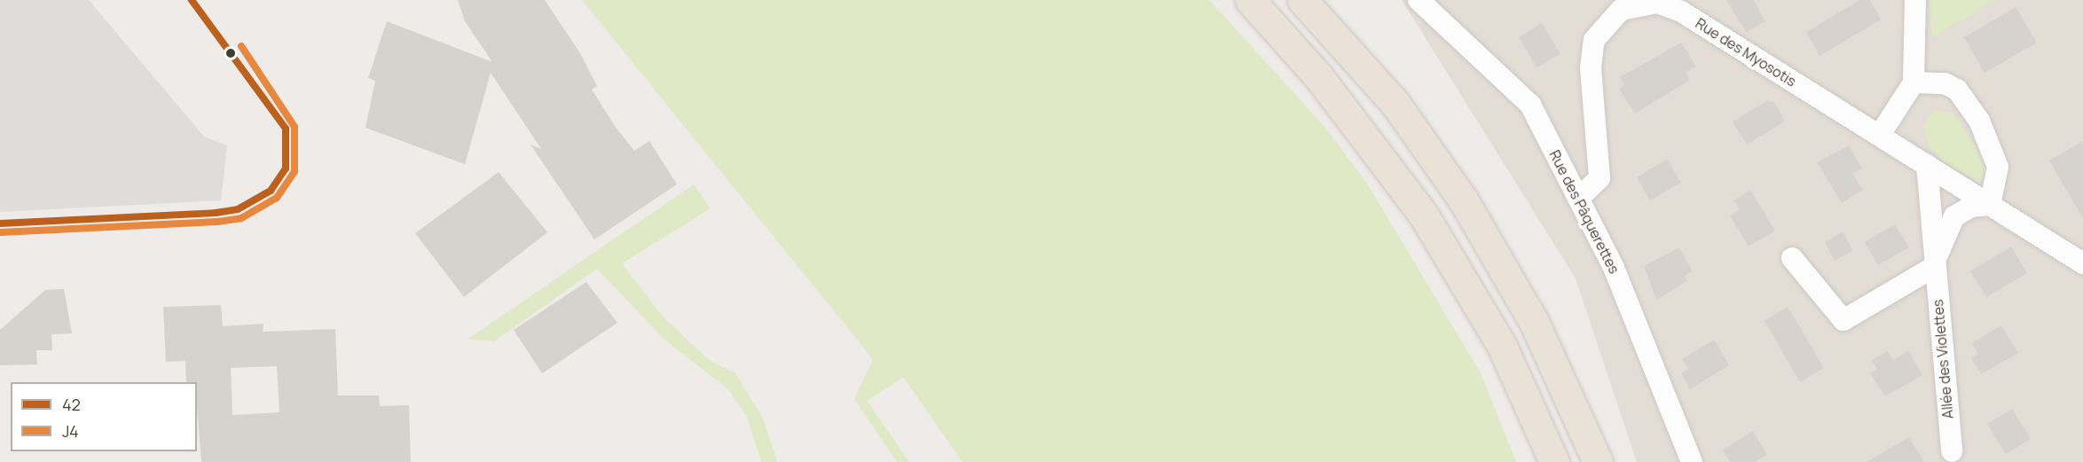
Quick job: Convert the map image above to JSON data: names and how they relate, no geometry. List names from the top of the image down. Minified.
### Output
{"streets":{"street":["Rue des Myosotis","Rue des Pâquerettes","Allée des Violettes"]},"crossings":[["Rue des Myosotis","Rue des Pâquerettes"],["Rue des Myosotis","Allée des Violettes"]],"lines":["transit line 42","transit line J4"],"legend":["42","J4"]}
